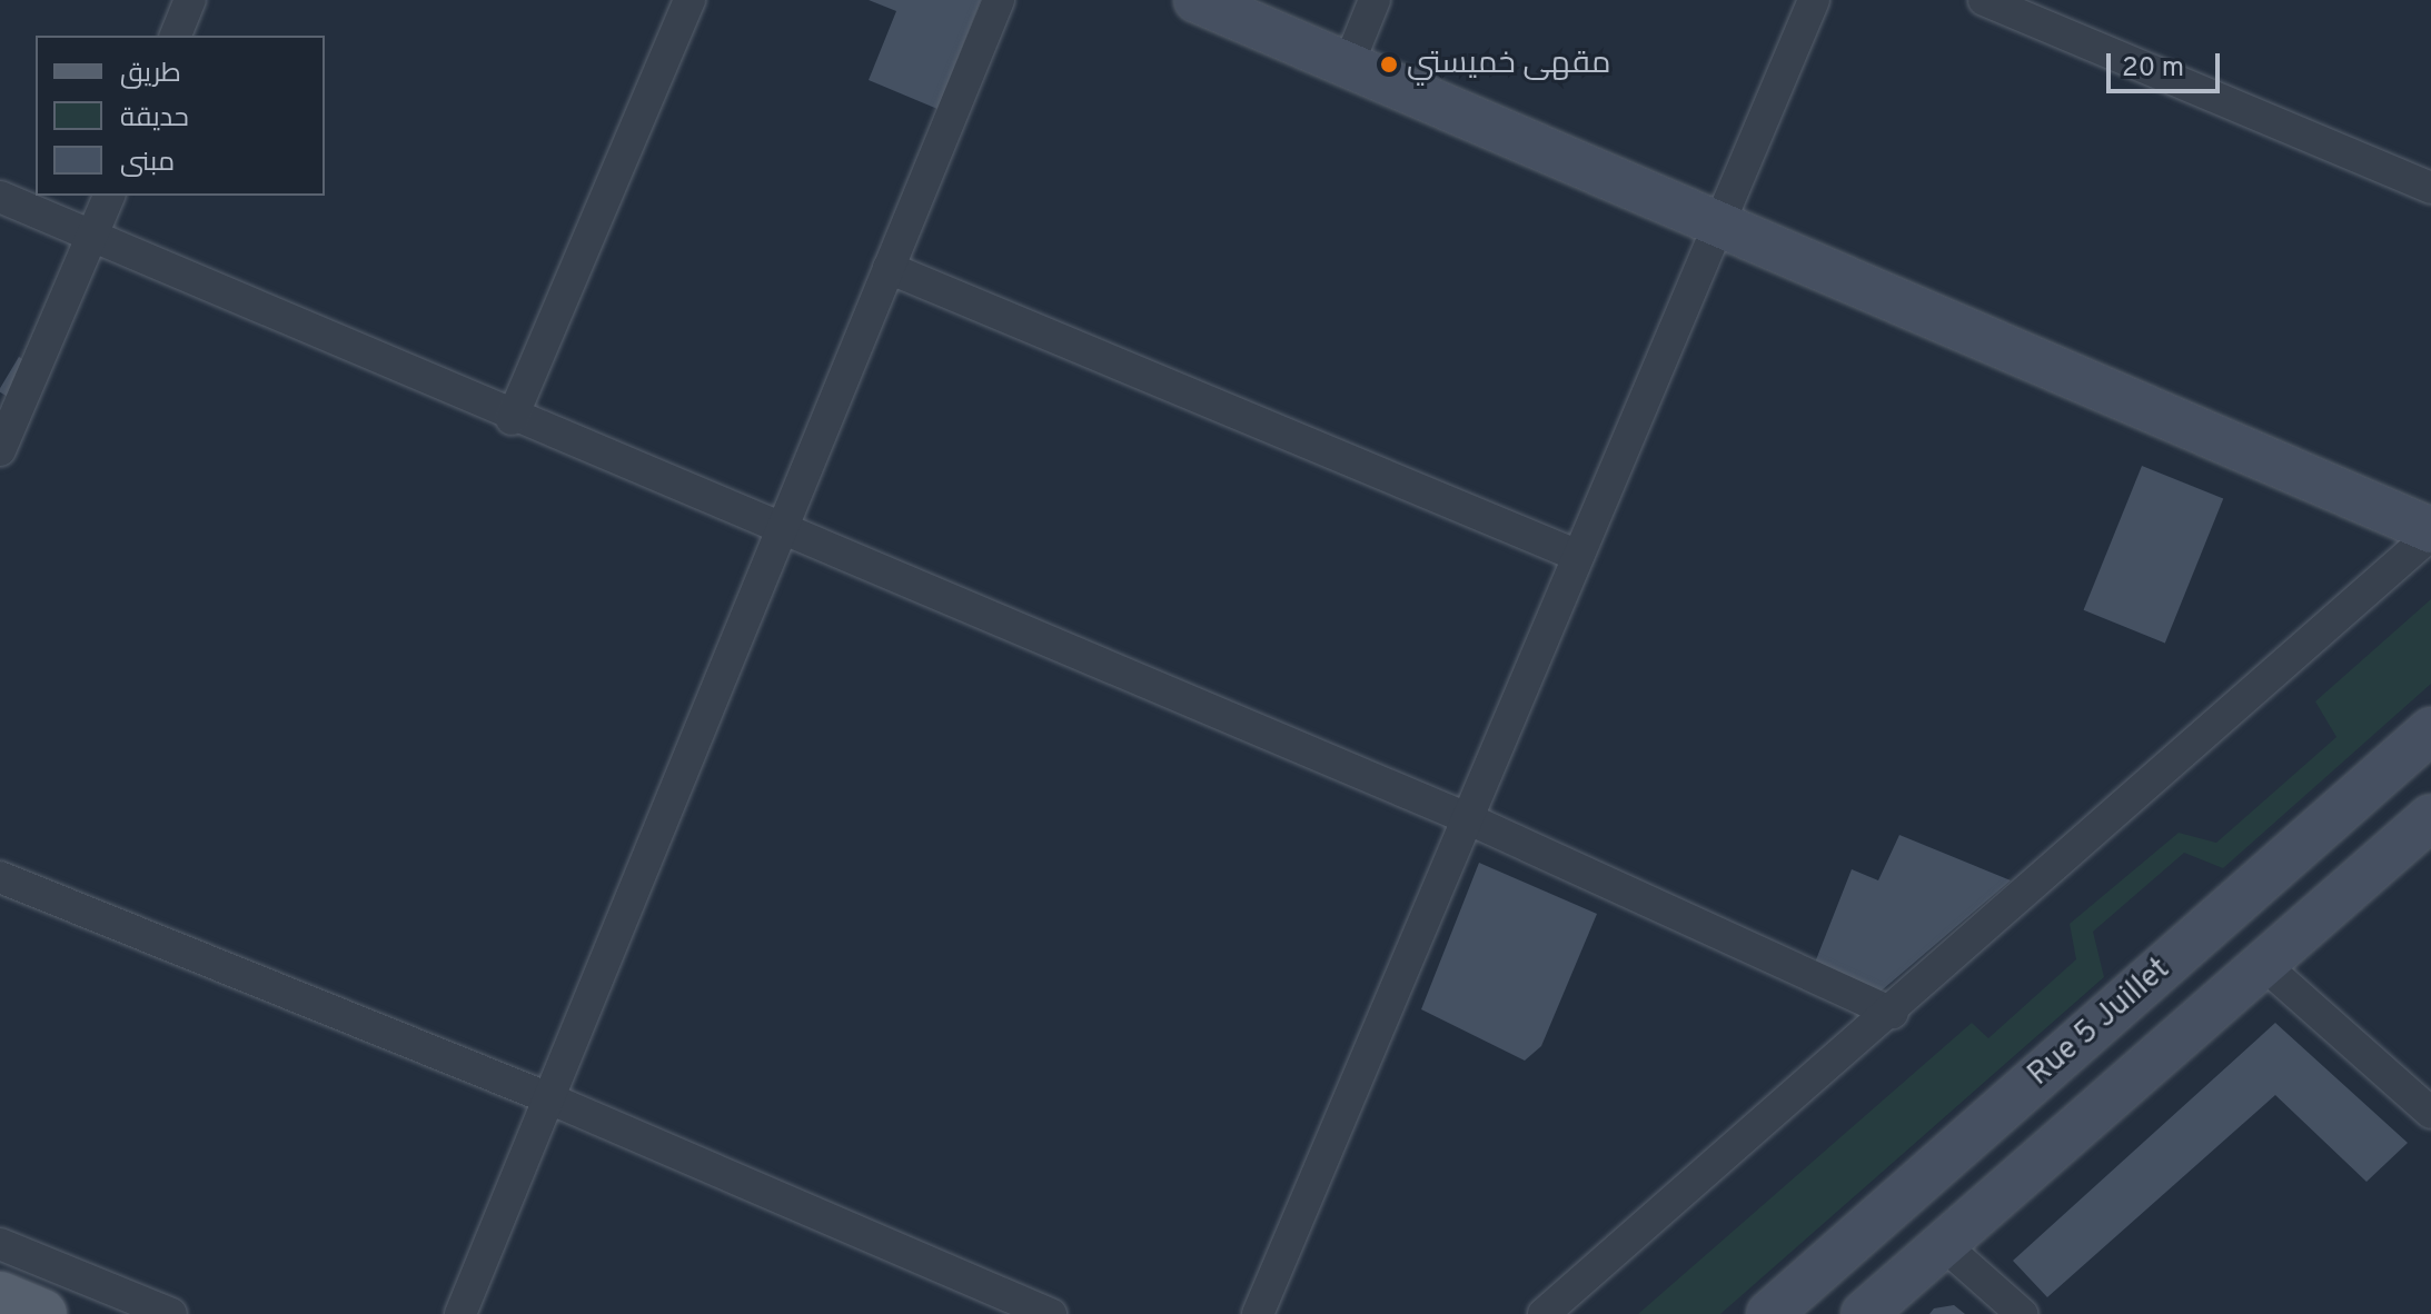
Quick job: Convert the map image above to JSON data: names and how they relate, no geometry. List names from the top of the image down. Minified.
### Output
{"streets":{"main road":["Rue 5 Juillet"]},"places":["مقهى خميستي"],"legend":["طريق","حديقة","مبنى"],"scale_bar":"20 m"}
